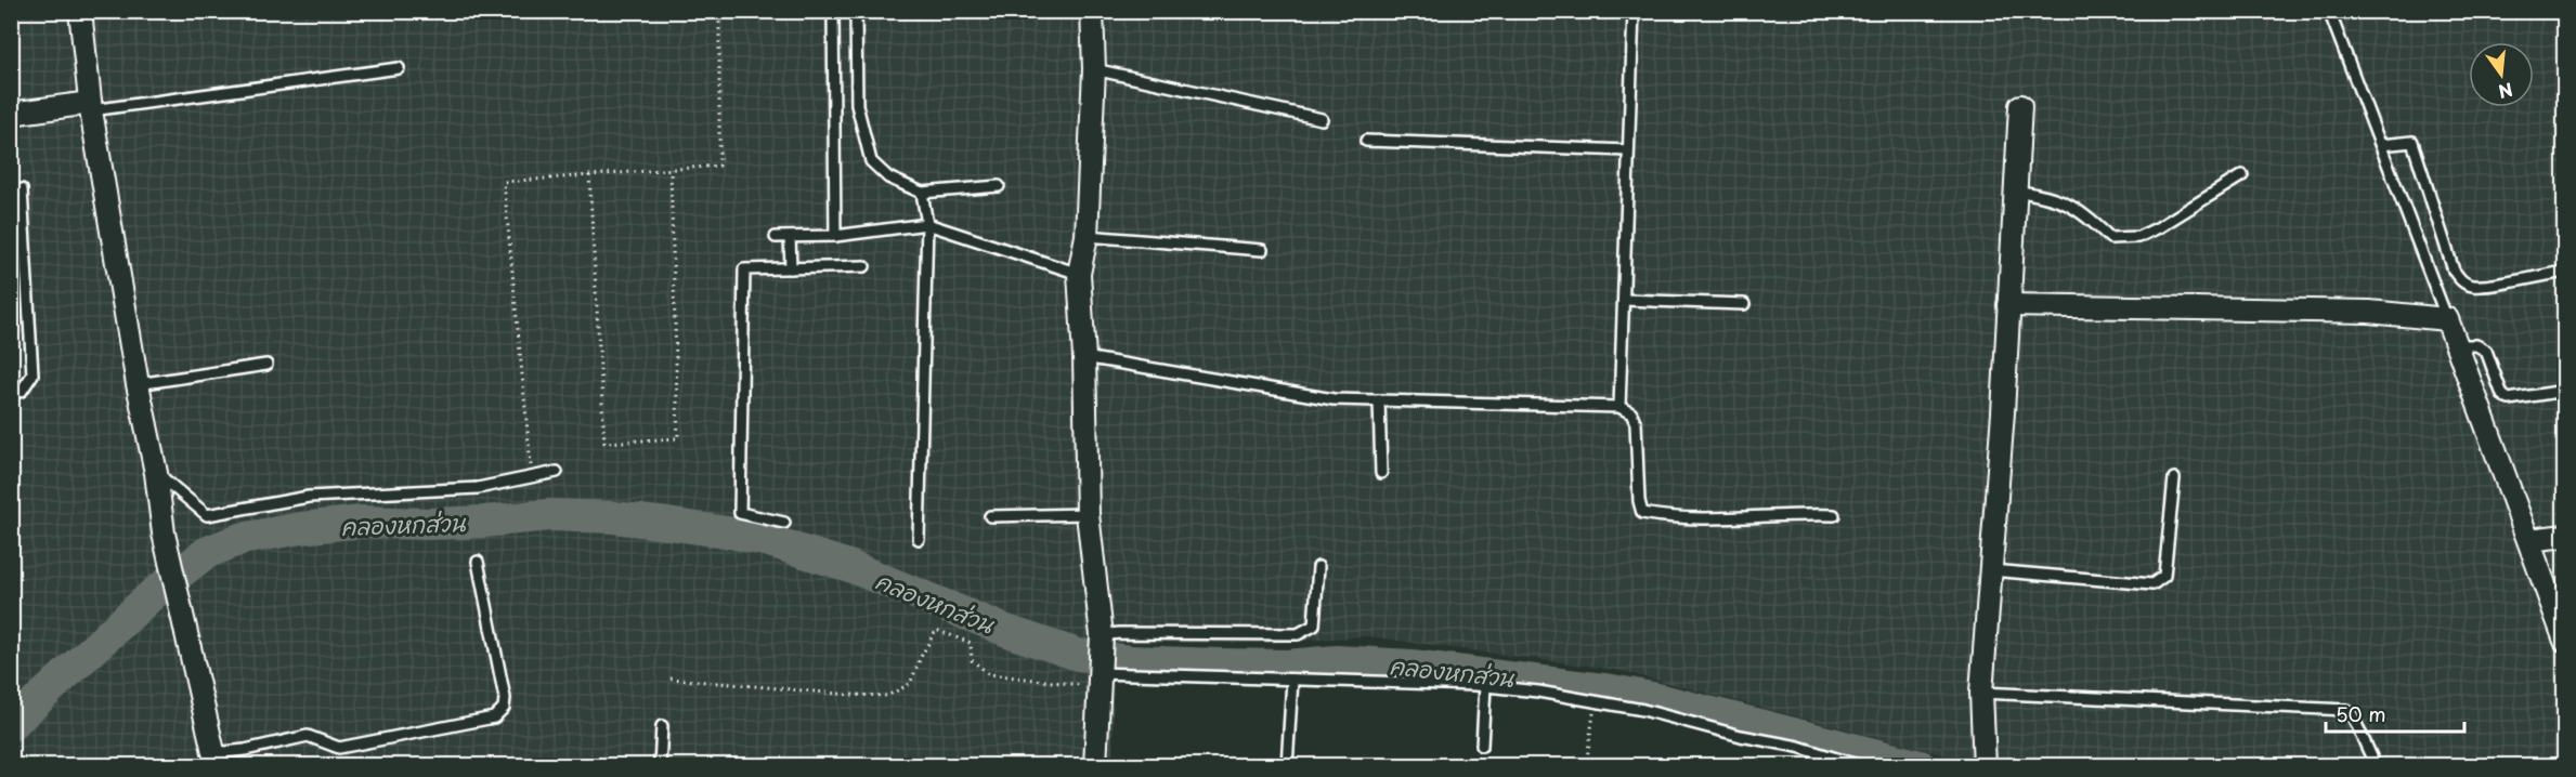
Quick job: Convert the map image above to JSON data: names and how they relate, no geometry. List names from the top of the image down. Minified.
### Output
{"water":["คลองหกส่วน"],"scale_bar":"50 m","north":"bottom"}
